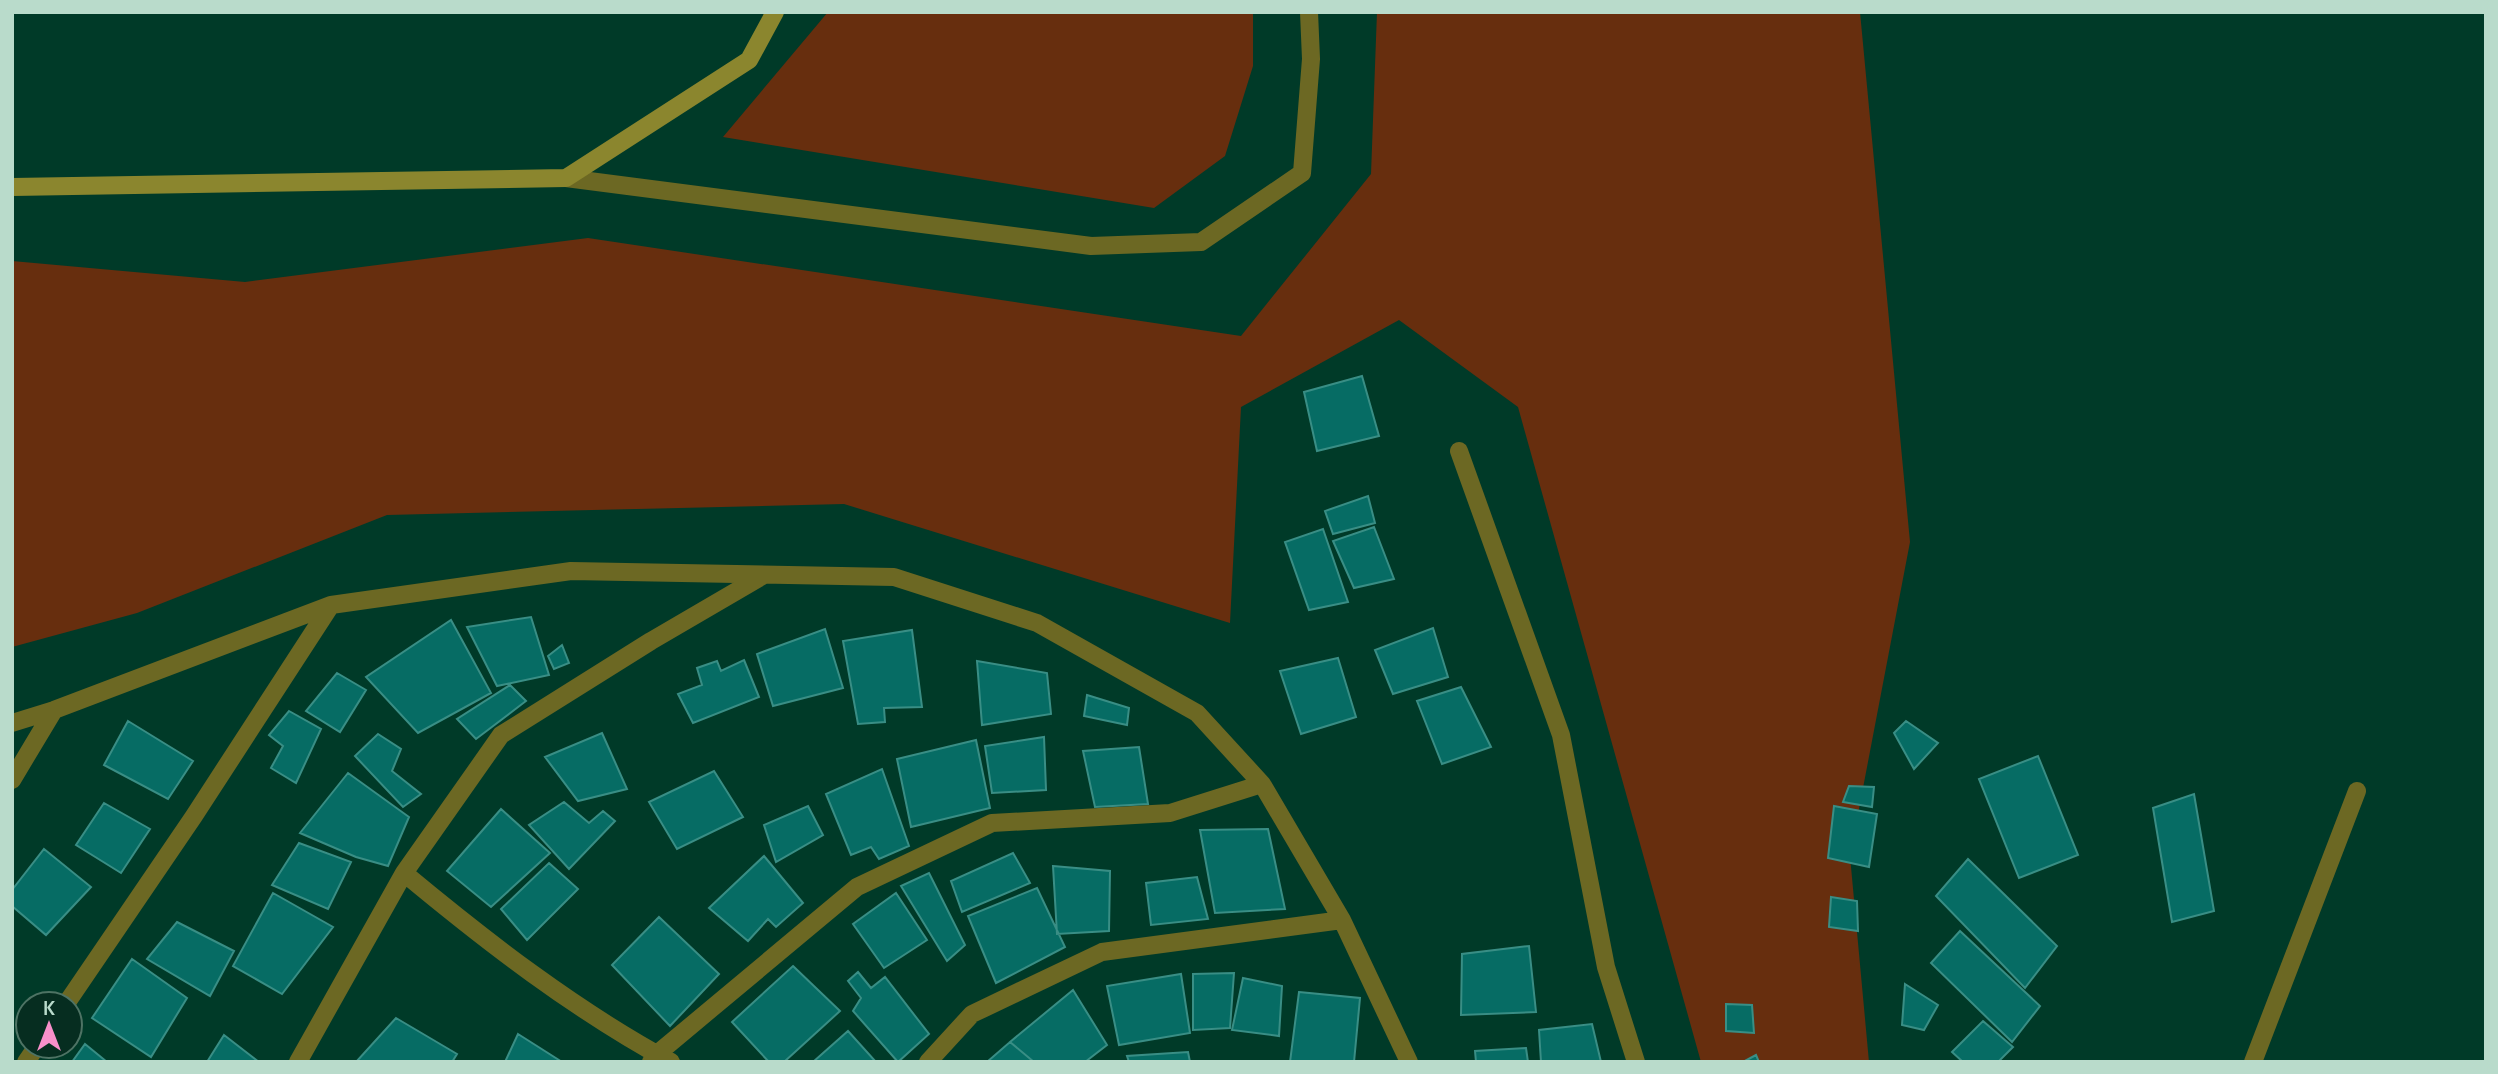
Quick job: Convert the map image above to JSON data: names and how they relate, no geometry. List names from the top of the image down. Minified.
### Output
{"north":"top"}
